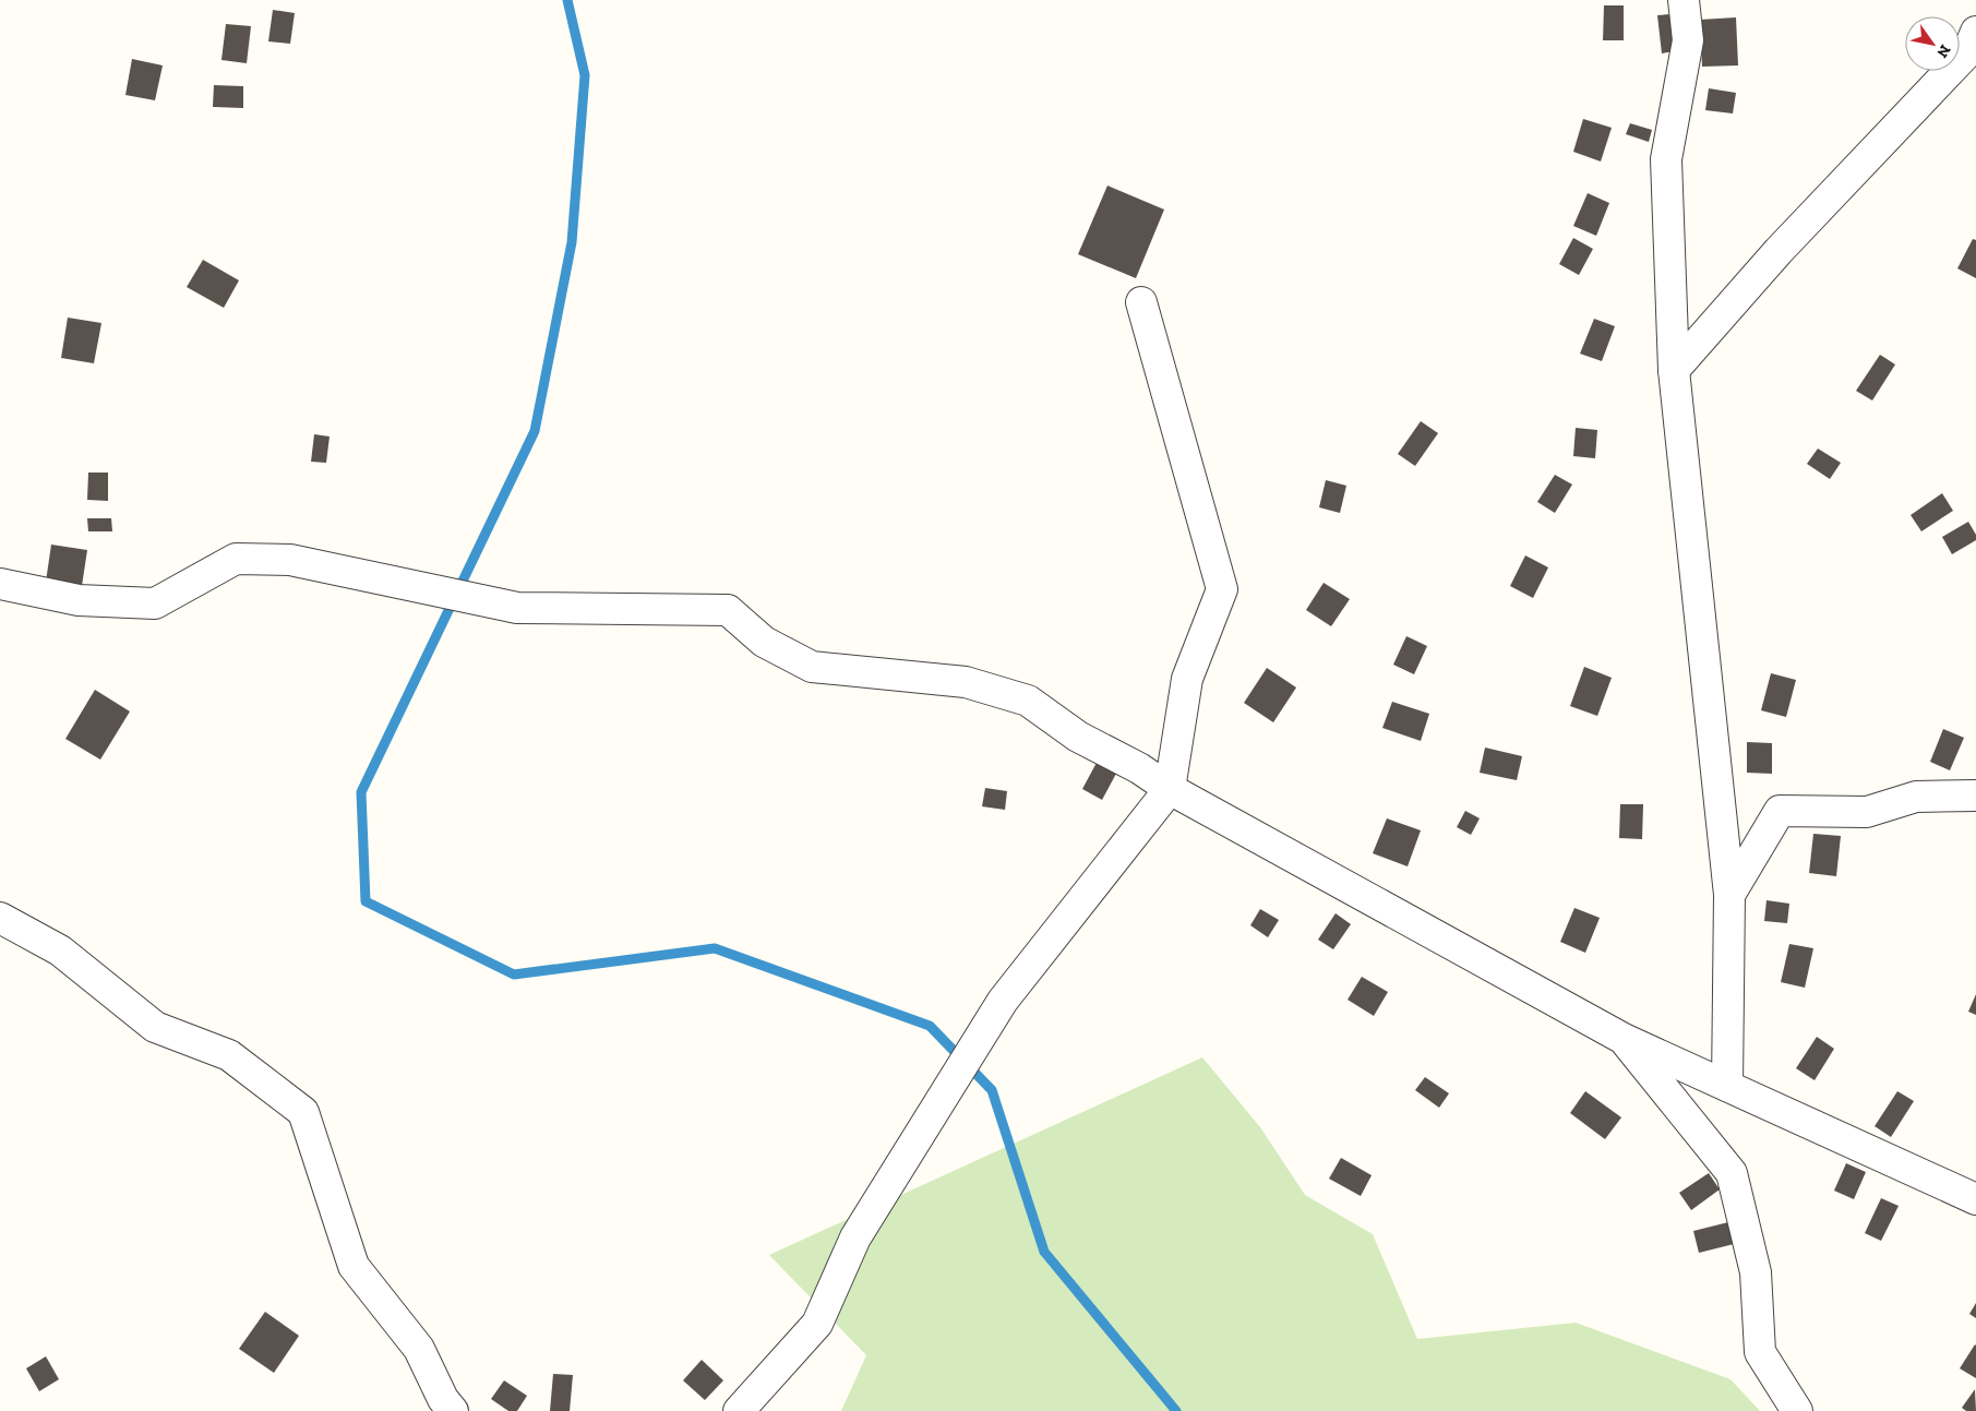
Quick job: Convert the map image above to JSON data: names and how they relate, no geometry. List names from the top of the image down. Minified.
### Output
{"north":"bottom right"}
